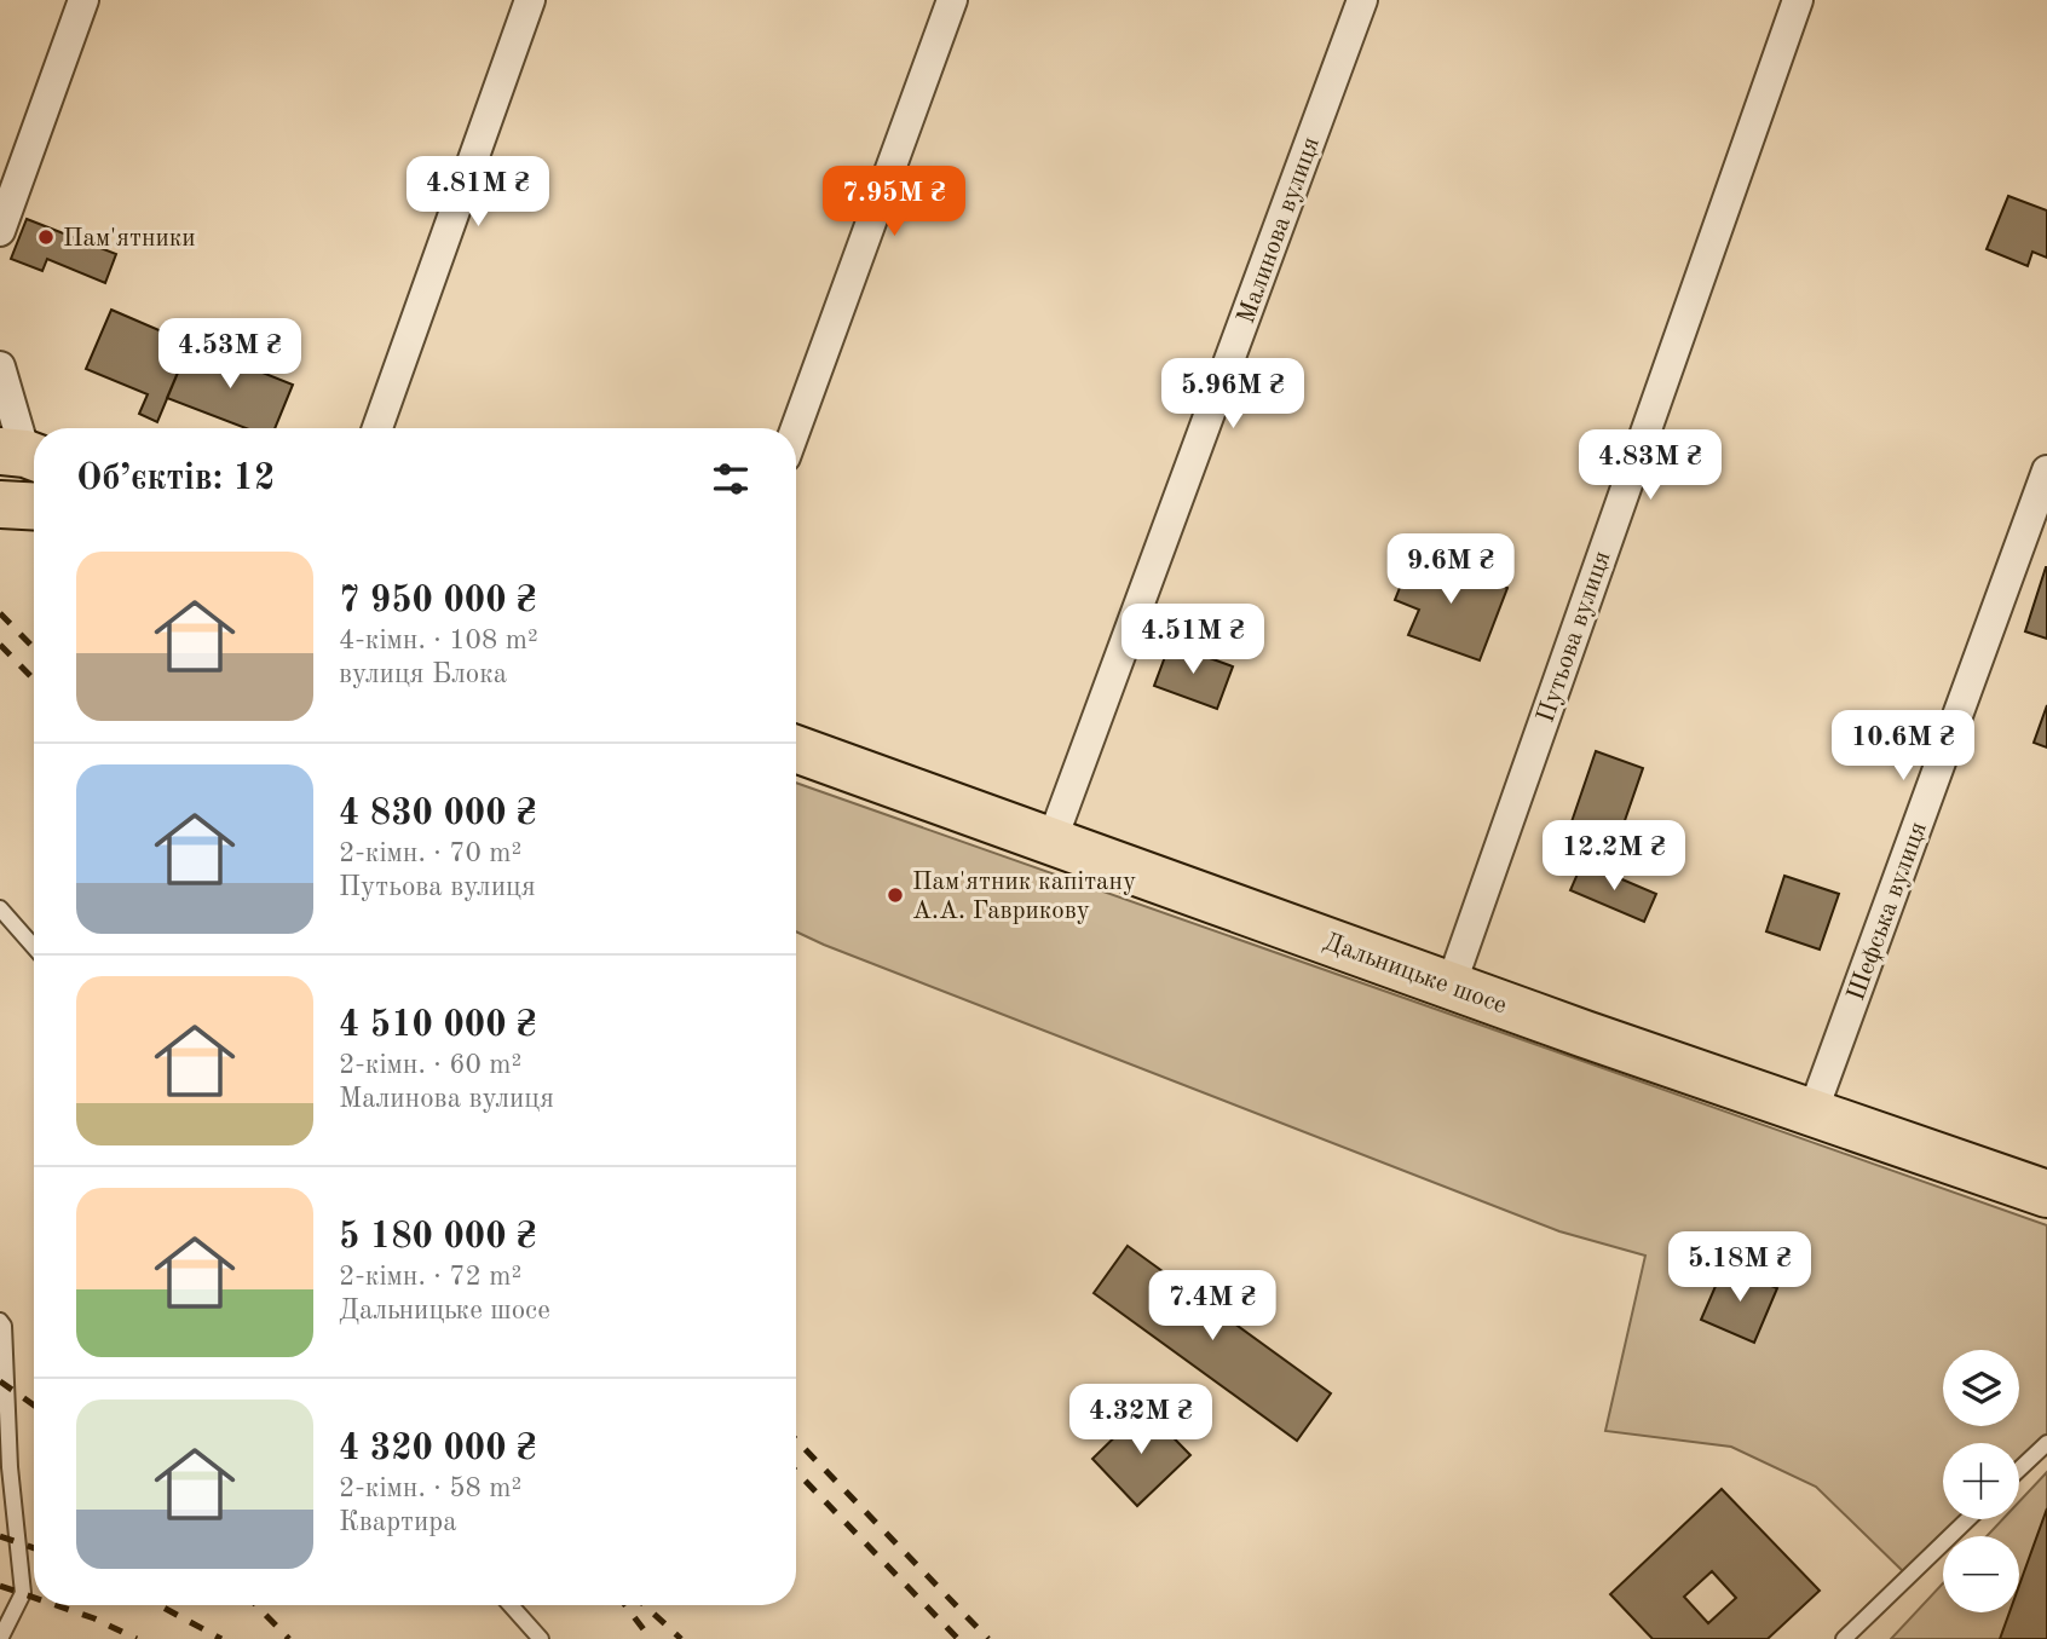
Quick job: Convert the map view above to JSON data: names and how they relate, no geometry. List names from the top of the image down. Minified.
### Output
{"streets":{"main road":["Дальницьке шосе"],"street":["Малинова вулиця","Путьова вулиця","Шефська вулиця"]},"crossings":[["Малинова вулиця","Дальницьке шосе"],["Путьова вулиця","Дальницьке шосе"],["Шефська вулиця","Дальницьке шосе"]],"places":["Пам'ятники","Пам'ятник капітану А.А. Гаврикову"],"page":{"price":["4.81M ₴","7.95M ₴","4.53M ₴","5.96M ₴","4.83M ₴","9.6M ₴","4.51M ₴","10.6M ₴","12.2M ₴","5.18M ₴","7.4M ₴","4.32M ₴"],"heading":"Об’єктів: 12","list":[{"name":"7 950 000 ₴","note":"4-кімн. · 108 m² · вулиця Блока"},{"name":"4 830 000 ₴","note":"2-кімн. · 70 m² · Путьова вулиця"},{"name":"4 510 000 ₴","note":"2-кімн. · 60 m² · Малинова вулиця"},{"name":"5 180 000 ₴","note":"2-кімн. · 72 m² · Дальницьке шосе"},{"name":"4 320 000 ₴","note":"2-кімн. · 58 m² · Квартира"}],"map_buttons":["+","−"]}}
